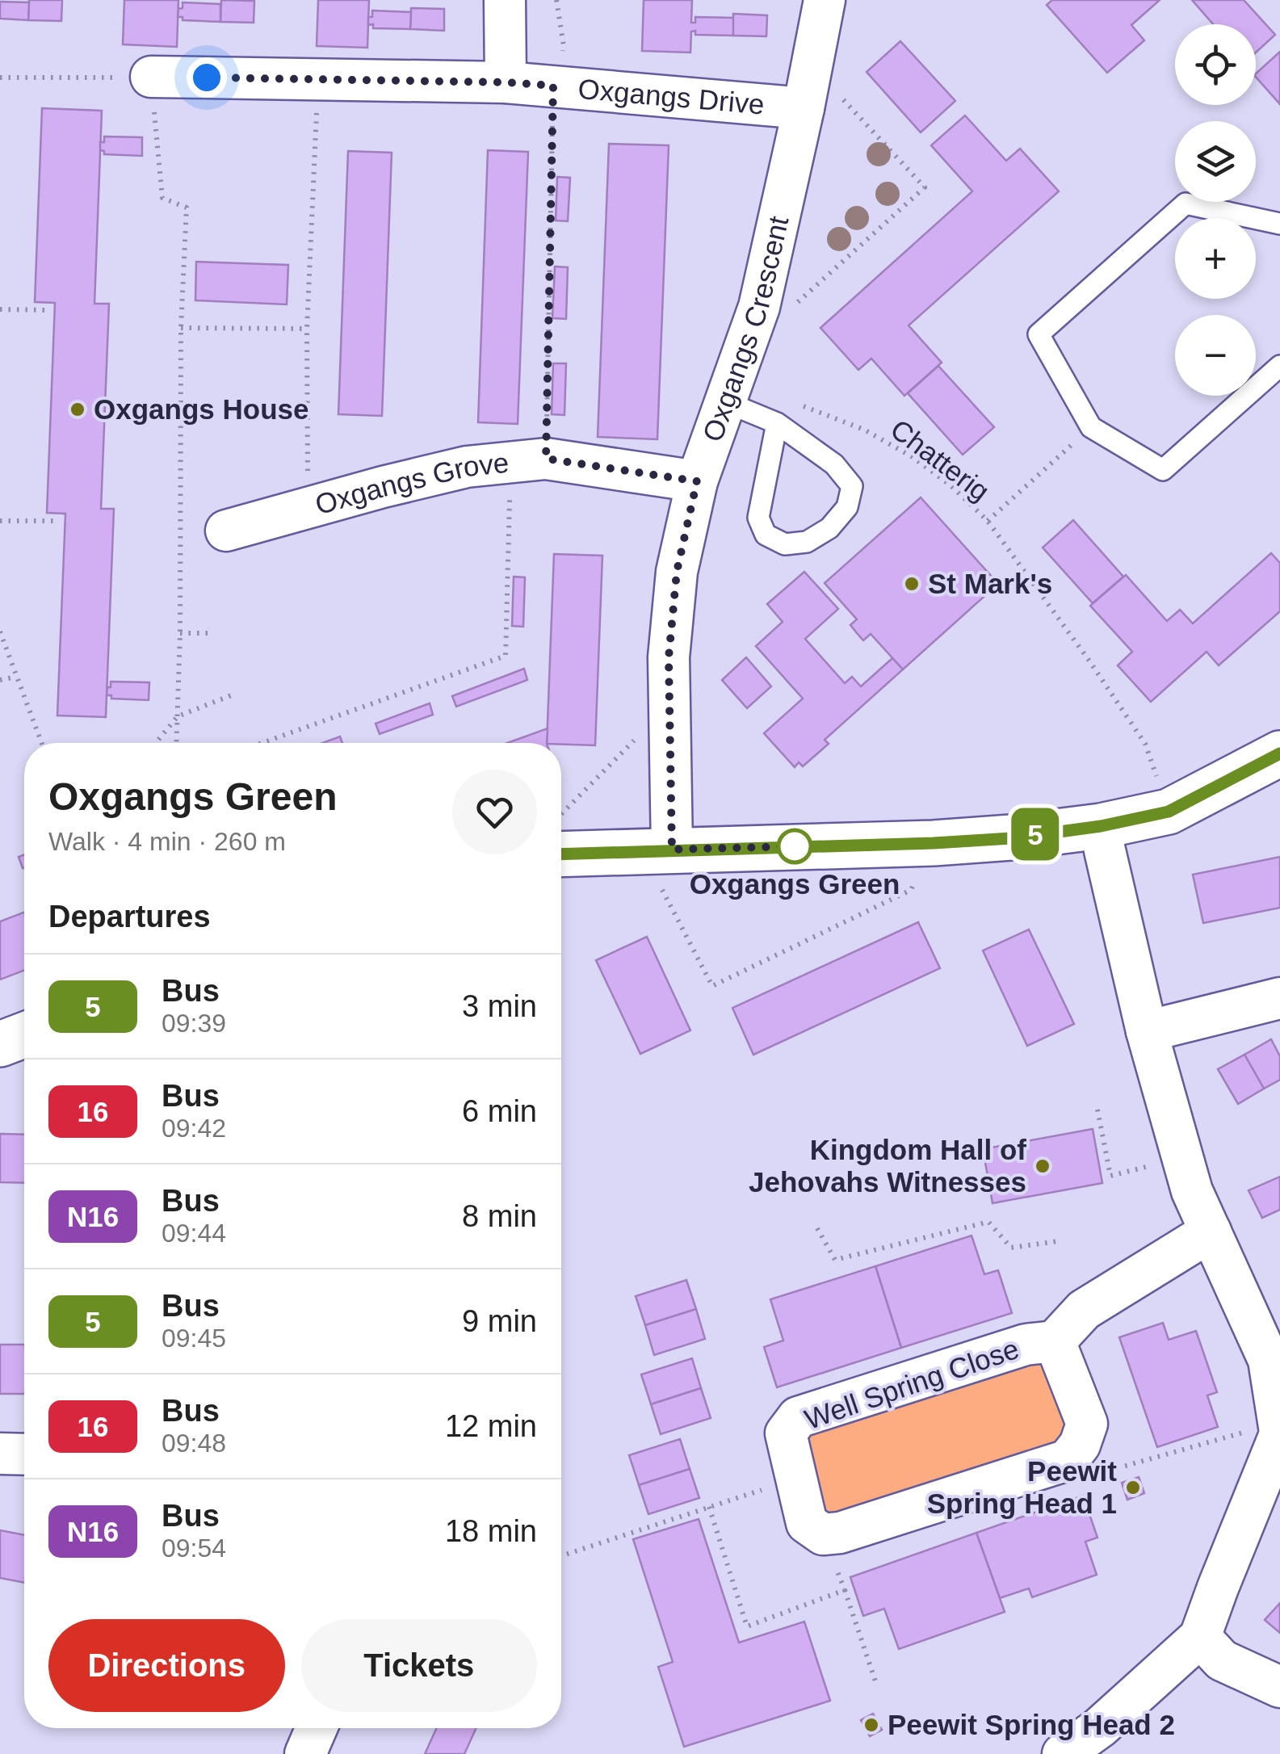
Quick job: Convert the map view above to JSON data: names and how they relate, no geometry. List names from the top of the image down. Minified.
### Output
{"streets":{"street":["Oxgangs Drive","Oxgangs Crescent","Oxgangs Grove","Well Spring Close"],"path":["Chatterig"]},"crossings":[["Oxgangs Drive","Oxgangs Crescent"],["Oxgangs Crescent","Oxgangs Grove"]],"places":["Oxgangs House","St Mark's","Oxgangs Green","Kingdom Hall of Jehovahs Witnesses","Peewit Spring Head 1","Peewit Spring Head 2"],"lines":["bus line 5"],"page":{"on_map":"5","map_buttons":["+","−"],"heading":[["Oxgangs Green","Walk · 4 min · 260 m"],"Departures"],"list":[{"mark":"5","name":"Bus","note":"09:39","value":"3 min"},{"mark":"16","name":"Bus","note":"09:42","value":"6 min"},{"mark":"N16","name":"Bus","note":"09:44","value":"8 min"},{"mark":"5","name":"Bus","note":"09:45","value":"9 min"},{"mark":"16","name":"Bus","note":"09:48","value":"12 min"},{"mark":"N16","name":"Bus","note":"09:54","value":"18 min"}],"buttons":["Directions","Tickets"]}}
